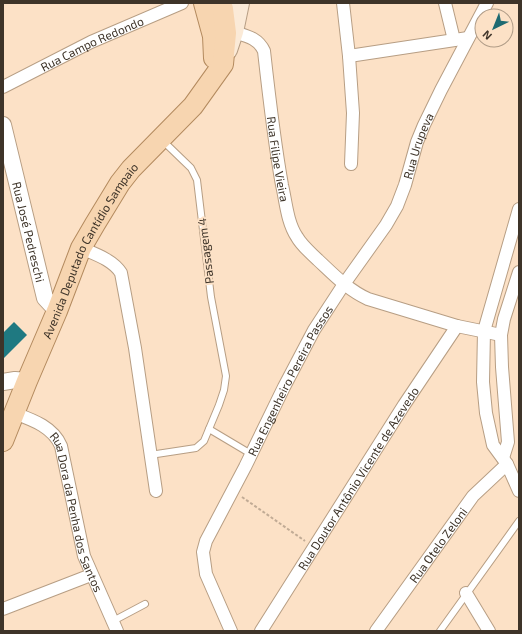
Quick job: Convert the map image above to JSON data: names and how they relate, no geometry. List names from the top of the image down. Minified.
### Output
{"streets":{"main road":["Avenida Deputado Cantídio Sampaio"],"street":["Rua Campo Redondo","Rua Urupeva","Rua Filipe Vieira","Rua José Pedreschi","Rua Engenheiro Pereira Passos","Rua Doutor Antônio Vicente de Azevedo","Rua Dora da Penha dos Santos","Rua Otelo Zeloni"],"lane":["Passagem 4"]},"crossings":[["Rua Urupeva","Rua Filipe Vieira"],["Rua Urupeva","Rua Engenheiro Pereira Passos"],["Rua Filipe Vieira","Rua Engenheiro Pereira Passos"],["Rua José Pedreschi","Avenida Deputado Cantídio Sampaio"],["Passagem 4","Avenida Deputado Cantídio Sampaio"],["Avenida Deputado Cantídio Sampaio","Rua Dora da Penha dos Santos"]],"north":"bottom left"}
